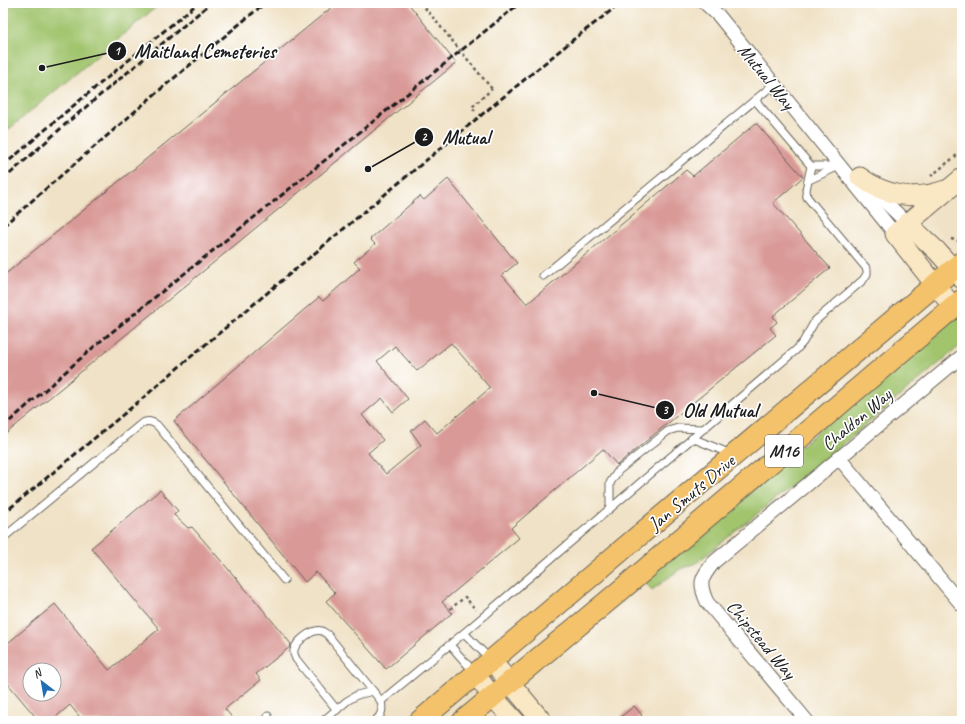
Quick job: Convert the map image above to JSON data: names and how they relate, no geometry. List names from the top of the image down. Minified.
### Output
{"streets":{"main road":["M16","Jan Smuts Drive"],"street":["Mutual Way","Chaldon Way","Chipstead Way"]},"crossings":[["Mutual Way","Jan Smuts Drive"],["Chaldon Way","Chipstead Way"]],"places":["Maitland Cemeteries","Mutual","Old Mutual"],"north":"top left"}
